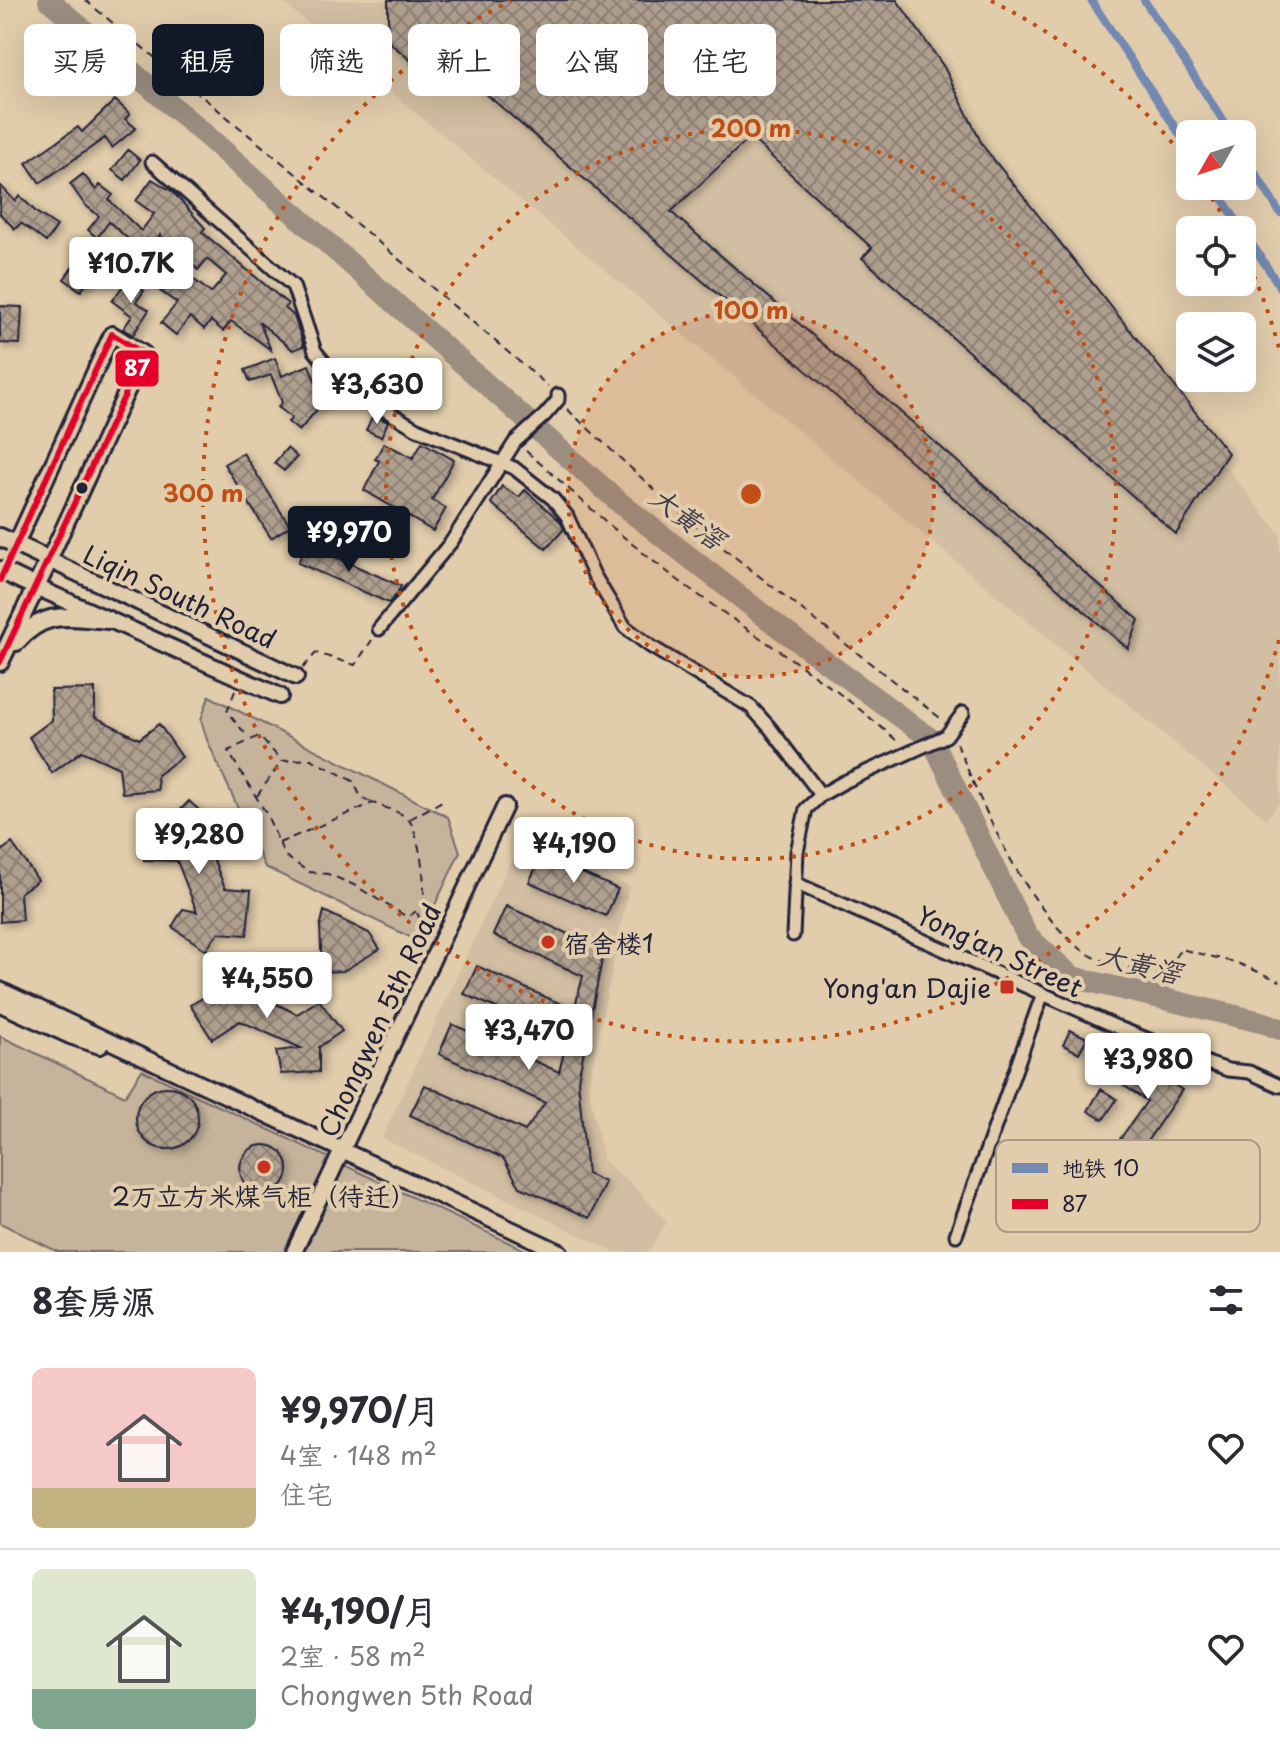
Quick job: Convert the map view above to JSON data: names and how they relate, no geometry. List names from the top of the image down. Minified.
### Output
{"streets":{"main road":["Liqin South Road"],"street":["Yong'an Street","Chongwen 5th Road"]},"water":["大黄滘"],"places":{"other":["宿舍楼1","2万立方米煤气柜（待迁）"],"transit":["Yong'an Dajie"]},"lines":["metro line 10","transit line 87"],"legend":["地铁 10","87"],"north":"bottom left","page":{"chip":["买房","租房","筛选","新上","公寓","住宅"],"price":["¥10.7K","¥3,630","¥9,970","¥9,280","¥4,190","¥4,550","¥3,470","¥3,980"],"heading":"8套房源","list":[{"name":"¥9,970/月","note":"4室 · 148 m² · 住宅"},{"name":"¥4,190/月","note":"2室 · 58 m² · Chongwen 5th Road"}]},"rings":["200 m","100 m","300 m"]}
